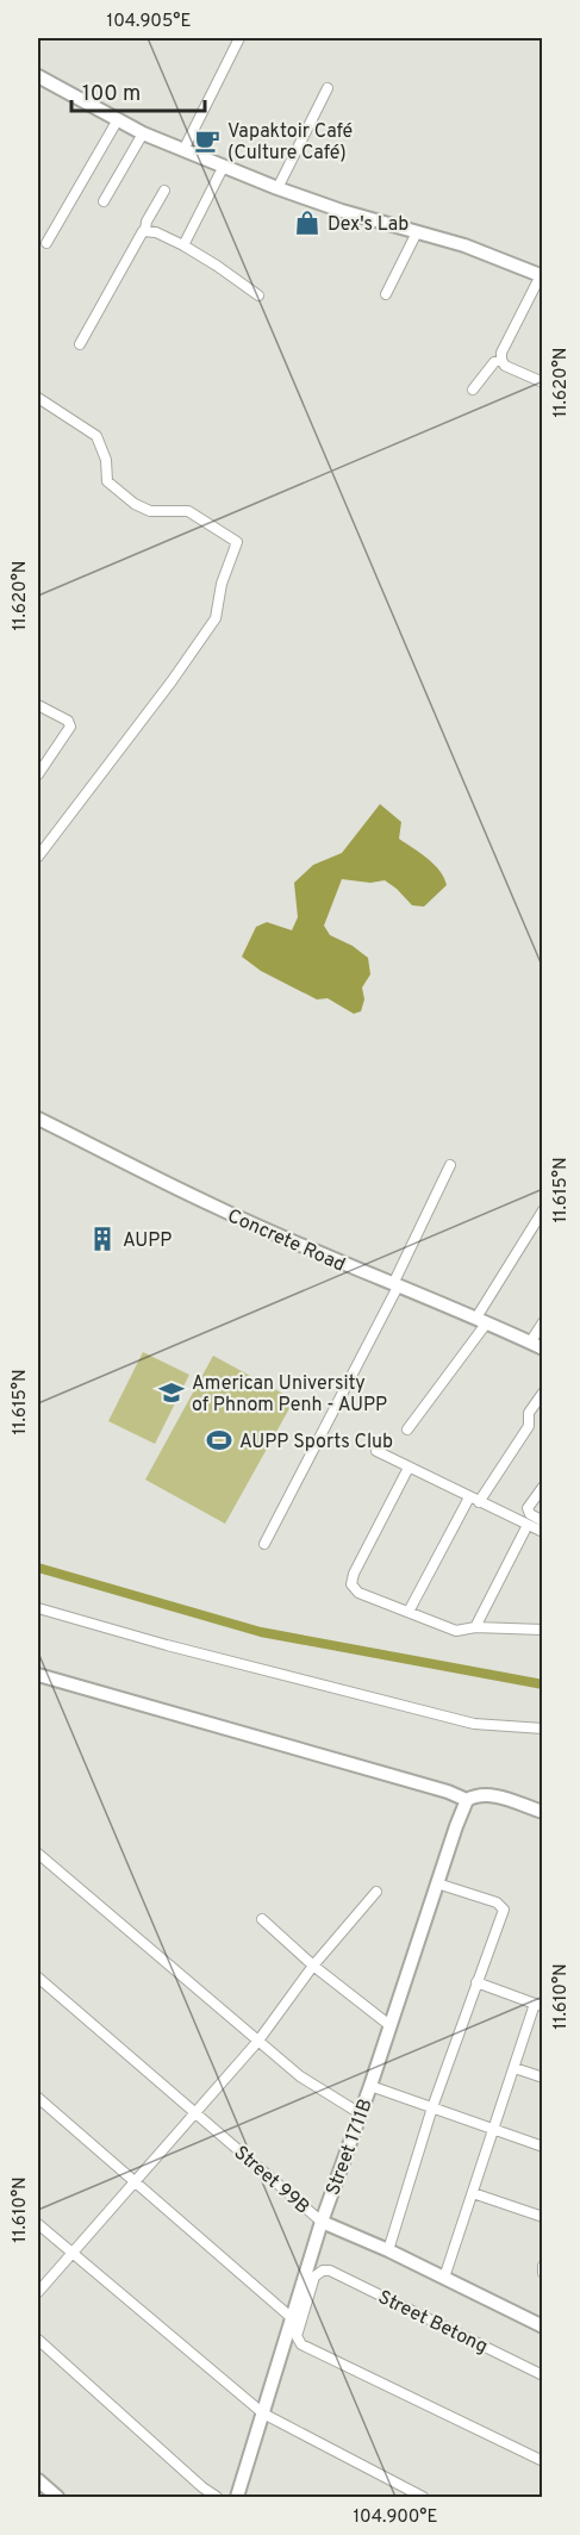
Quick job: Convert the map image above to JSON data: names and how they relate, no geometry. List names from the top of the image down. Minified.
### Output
{"streets":{"street":["Concrete Road","Street 1711B","Street 99B","Street Betong"]},"crossings":[["Street 1711B","Street 99B"]],"places":{"cafe":["Vapaktoir Café (Culture Café)"],"shop":["Dex's Lab"],"building":["AUPP"],"school or university":["American University of Phnom Penh - AUPP"],"sports":["AUPP Sports Club"]},"scale_bar":"100 m","coordinates":["104.905°E","11.620°N","11.615°N","11.610°N","104.900°E"]}
